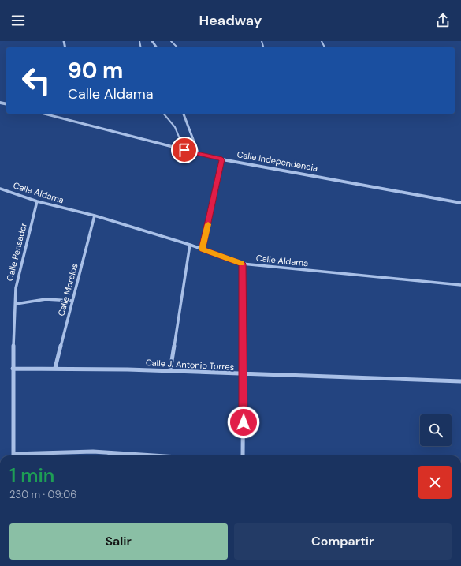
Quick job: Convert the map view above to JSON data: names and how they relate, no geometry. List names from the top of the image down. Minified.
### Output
{"streets":{"street":["Calle Independencia","Calle Aldama","Calle Pensador","Calle Morelos","Calle J. Antonio Torres"]},"crossings":[["Calle Aldama","Calle Pensador"],["Calle Aldama","Calle Morelos"],["Calle Pensador","Calle J. Antonio Torres"],["Calle Morelos","Calle J. Antonio Torres"]],"page":{"header":"Headway","turn":["90 m","Calle Aldama"],"heading":["1 min","230 m · 09:06"],"buttons":["Salir","Compartir"]}}
